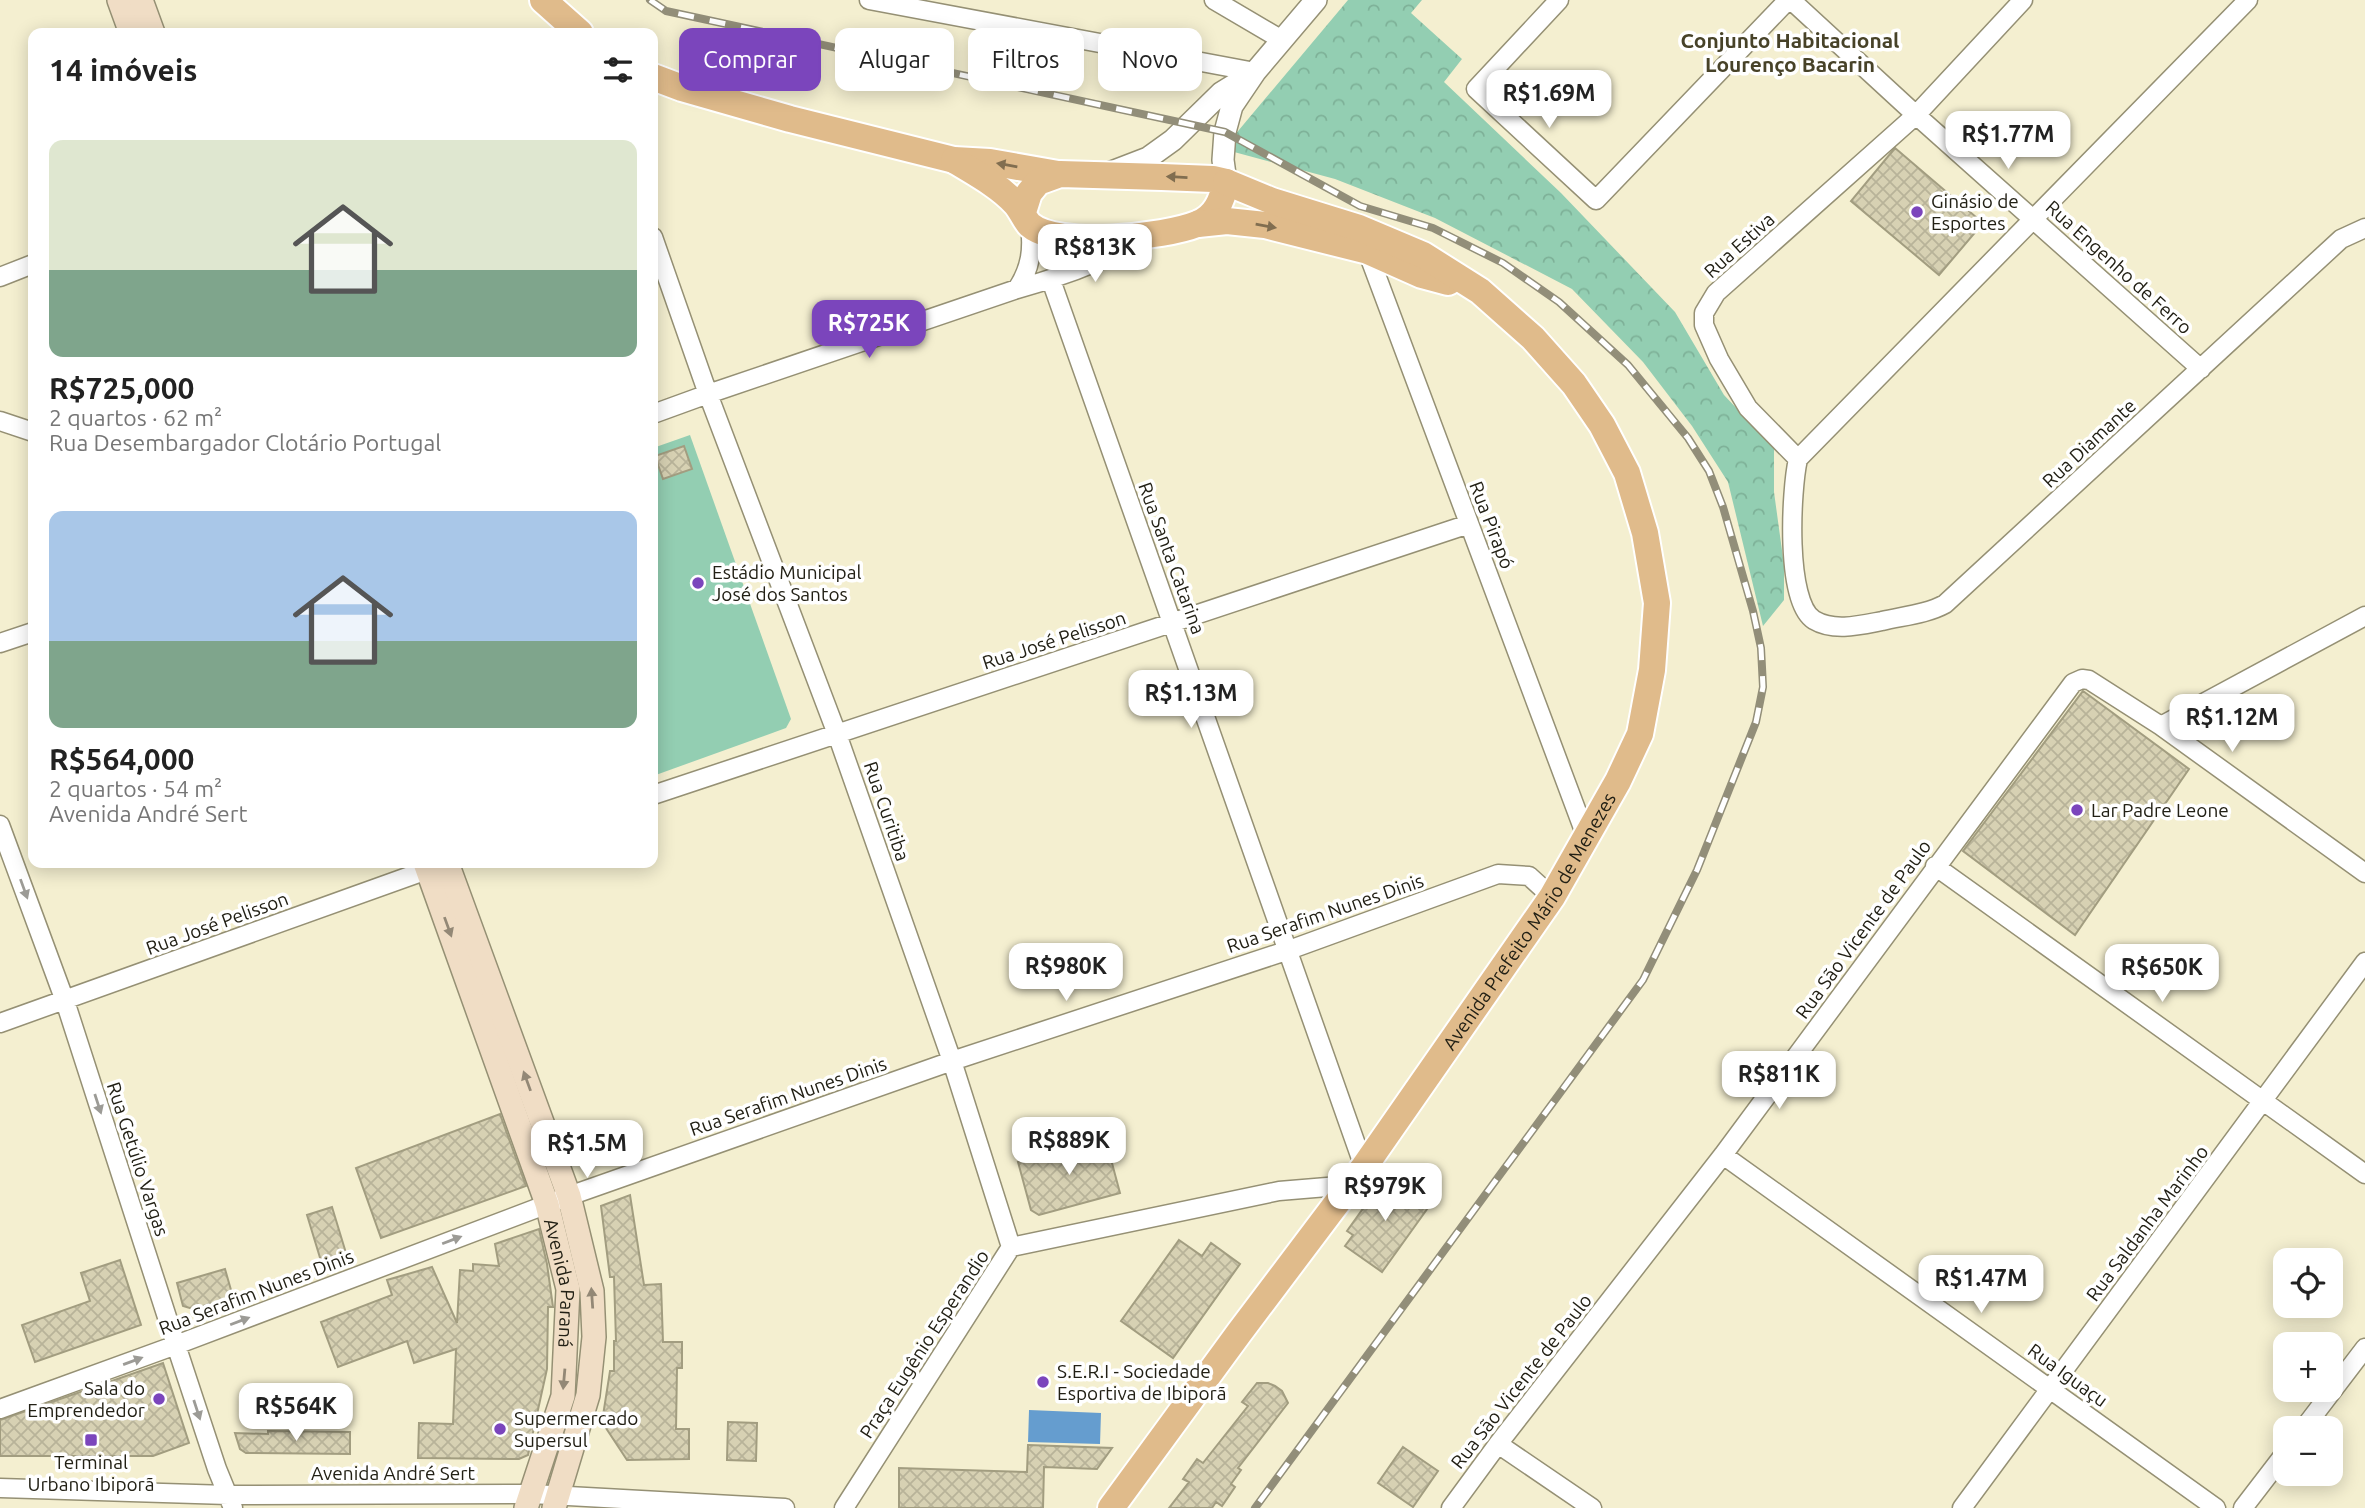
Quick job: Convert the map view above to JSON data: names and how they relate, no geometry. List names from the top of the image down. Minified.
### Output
{"streets":{"main road":["Avenida Prefeito Mário de Menezes","Avenida Paraná"],"street":["Rua Estiva","Rua Engenho de Ferro","Rua Diamante","Rua Pirapó","Rua Santa Catarina","Rua José Pelisson","Rua Curitiba","Rua Serafim Nunes Dinis","Rua São Vicente de Paulo","Rua Getúlio Vargas","Rua Saldanha Marinho","Praça Eugênio Esperandio","Rua Iguaçu","Avenida André Sert"]},"crossings":[["Rua Estiva","Rua Engenho de Ferro"],["Rua Estiva","Rua Diamante"],["Rua Engenho de Ferro","Rua Diamante"],["Rua Pirapó","Rua José Pelisson"],["Rua Pirapó","Avenida Prefeito Mário de Menezes"],["Rua Santa Catarina","Rua José Pelisson"],["Rua Santa Catarina","Rua Serafim Nunes Dinis"],["Rua Santa Catarina","Avenida Prefeito Mário de Menezes"],["Rua Santa Catarina","Praça Eugênio Esperandio"],["Rua José Pelisson","Rua Curitiba"],["Rua José Pelisson","Rua Getúlio Vargas"],["Rua Curitiba","Rua Serafim Nunes Dinis"],["Rua Curitiba","Praça Eugênio Esperandio"],["Rua Serafim Nunes Dinis","Avenida Prefeito Mário de Menezes"],["Rua Serafim Nunes Dinis","Rua Getúlio Vargas"],["Rua Serafim Nunes Dinis","Avenida Paraná"],["Avenida Prefeito Mário de Menezes","Praça Eugênio Esperandio"],["Rua São Vicente de Paulo","Rua Iguaçu"],["Rua Getúlio Vargas","Avenida André Sert"],["Rua Saldanha Marinho","Rua Iguaçu"],["Avenida Paraná","Avenida André Sert"]],"one_way":["Rua Serafim Nunes Dinis","Rua Getúlio Vargas"],"districts":["Conjunto Habitacional Lourenço Bacarin"],"places":{"other":["Ginásio de Esportes","Estádio Municipal José dos Santos","Lar Padre Leone","S.E.R.I - Sociedade Esportiva de Ibiporã","Sala do Emprendedor","Supermercado Supersul"],"transit":["Terminal Urbano Ibiporã"]},"page":{"chip":["Comprar","Alugar","Filtros","Novo"],"heading":"14 imóveis","price":["R$1.69M","R$1.77M","R$813K","R$725K","R$1.13M","R$1.12M","R$980K","R$650K","R$811K","R$889K","R$1.5M","R$979K","R$1.47M","R$564K"],"list":[{"name":"R$725,000","note":"2 quartos · 62 m² · Rua Desembargador Clotário Portugal"},{"name":"R$564,000","note":"2 quartos · 54 m² · Avenida André Sert"}],"map_buttons":["+","−"]}}
